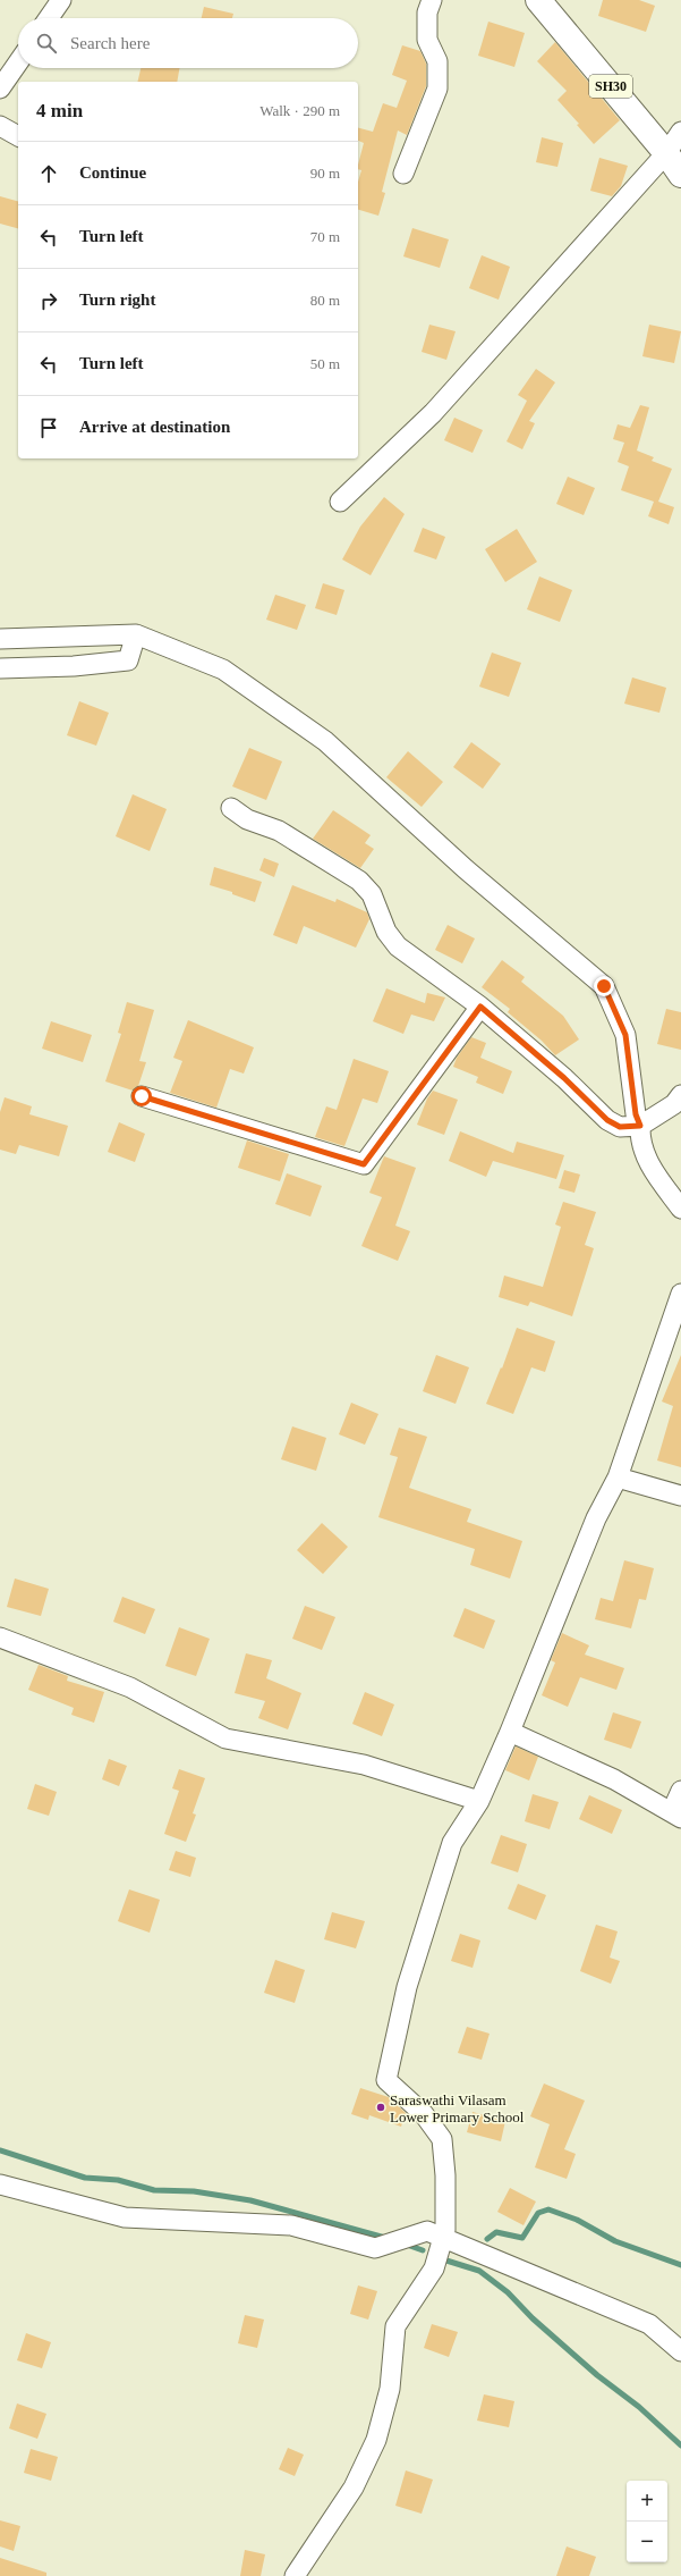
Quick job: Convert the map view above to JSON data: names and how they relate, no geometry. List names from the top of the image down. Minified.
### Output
{"streets":{"main road":["SH30"]},"places":["Saraswathi Vilasam Lower Primary School"],"page":{"search":"Search here","heading":["4 min","Walk · 290 m"],"list":[["Continue","90 m"],["Turn left","70 m"],["Turn right","80 m"],["Turn left","50 m"],"Arrive at destination"],"map_buttons":["+","−"]}}
